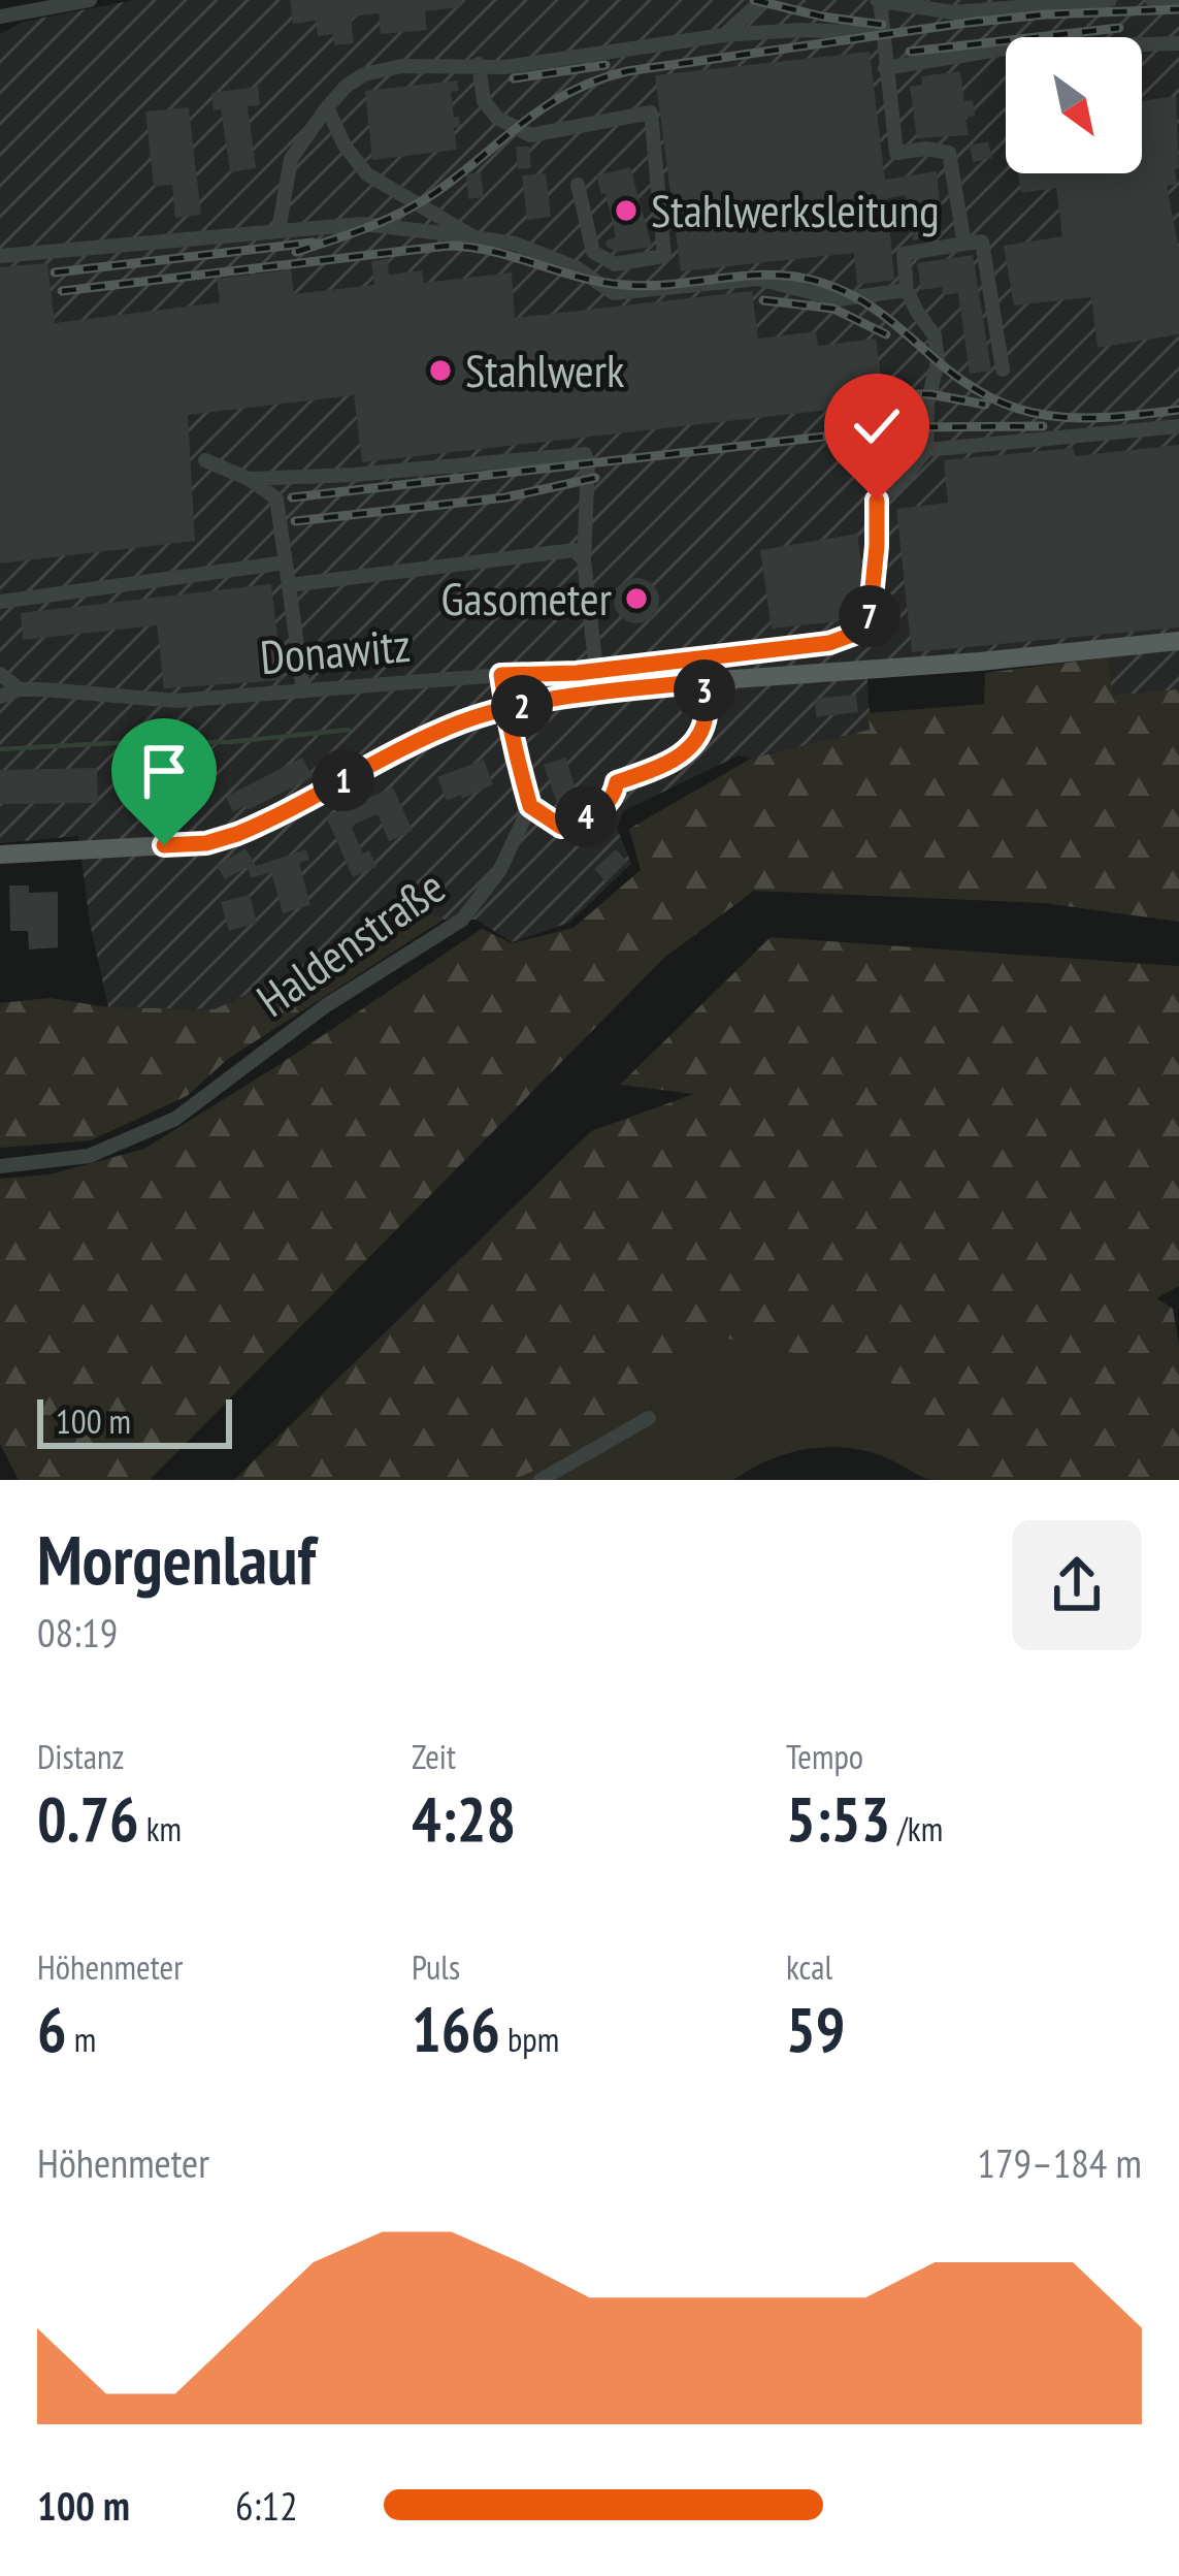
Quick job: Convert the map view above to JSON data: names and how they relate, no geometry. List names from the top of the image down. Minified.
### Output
{"streets":{"street":["Donawitz","Haldenstraße"]},"places":["Stahlwerksleitung","Stahlwerk","Gasometer"],"scale_bar":"100 m","north":"bottom right","page":{"pins":["7","3","2","1","4"],"scale":"100 m","heading":["Morgenlauf","08:19"],"stats":[["Distanz","0.76 km"],["Zeit","4:28"],["Tempo","5:53 /km"],["Höhenmeter","6 m"],["Puls","166 bpm"],["kcal","59"]],"chart":["Höhenmeter","179–184 m"],"list":[{"name":"100 m","note":"6:12"}]}}
